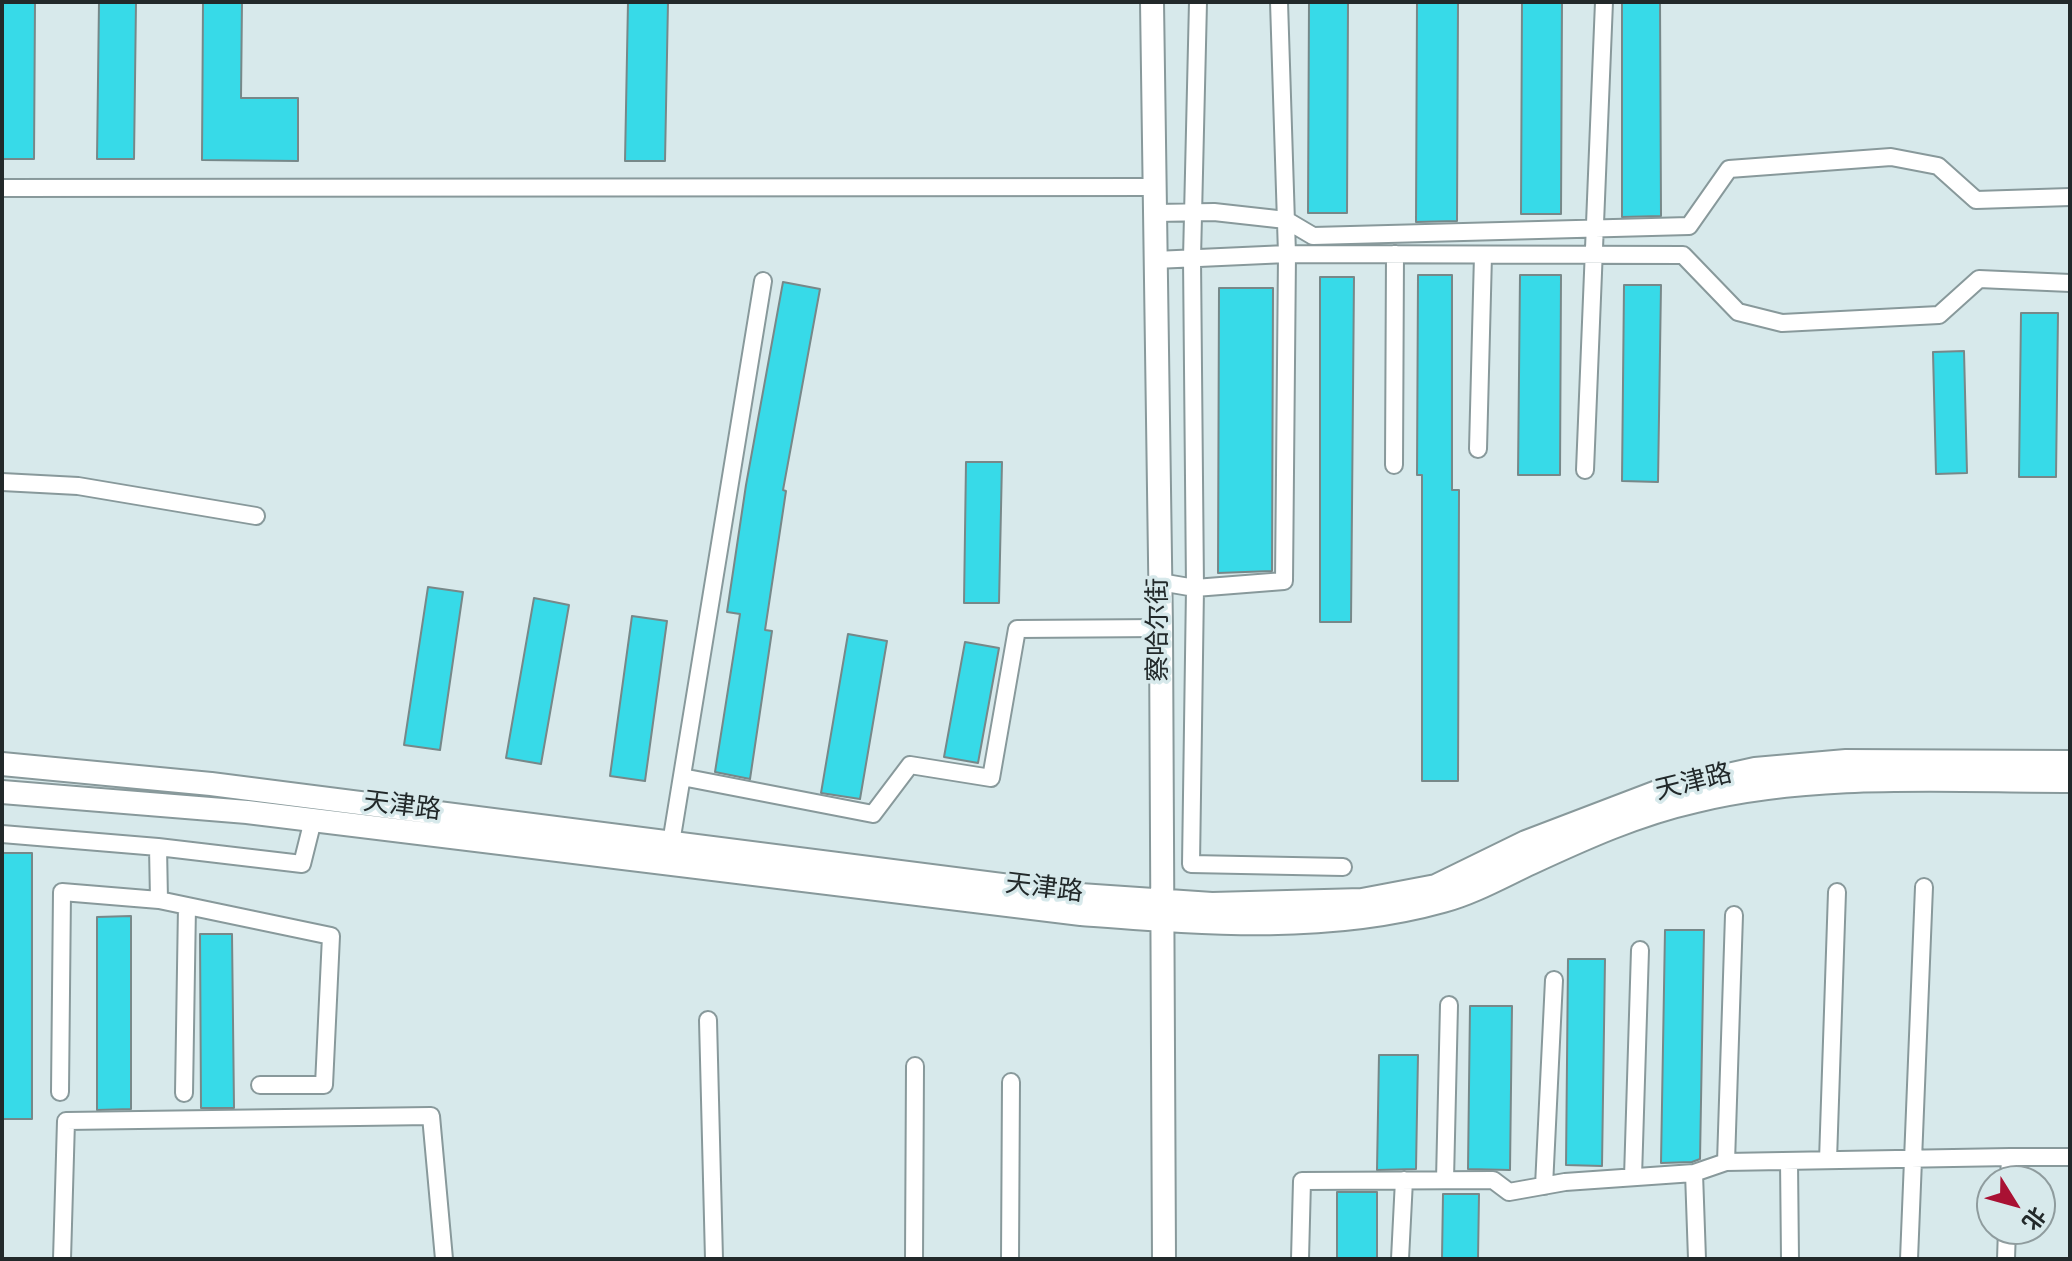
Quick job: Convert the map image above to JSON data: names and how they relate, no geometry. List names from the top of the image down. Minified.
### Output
{"streets":{"street":["察哈尔街","天津路"]},"crossings":[["察哈尔街","天津路"]],"north":"bottom right"}
